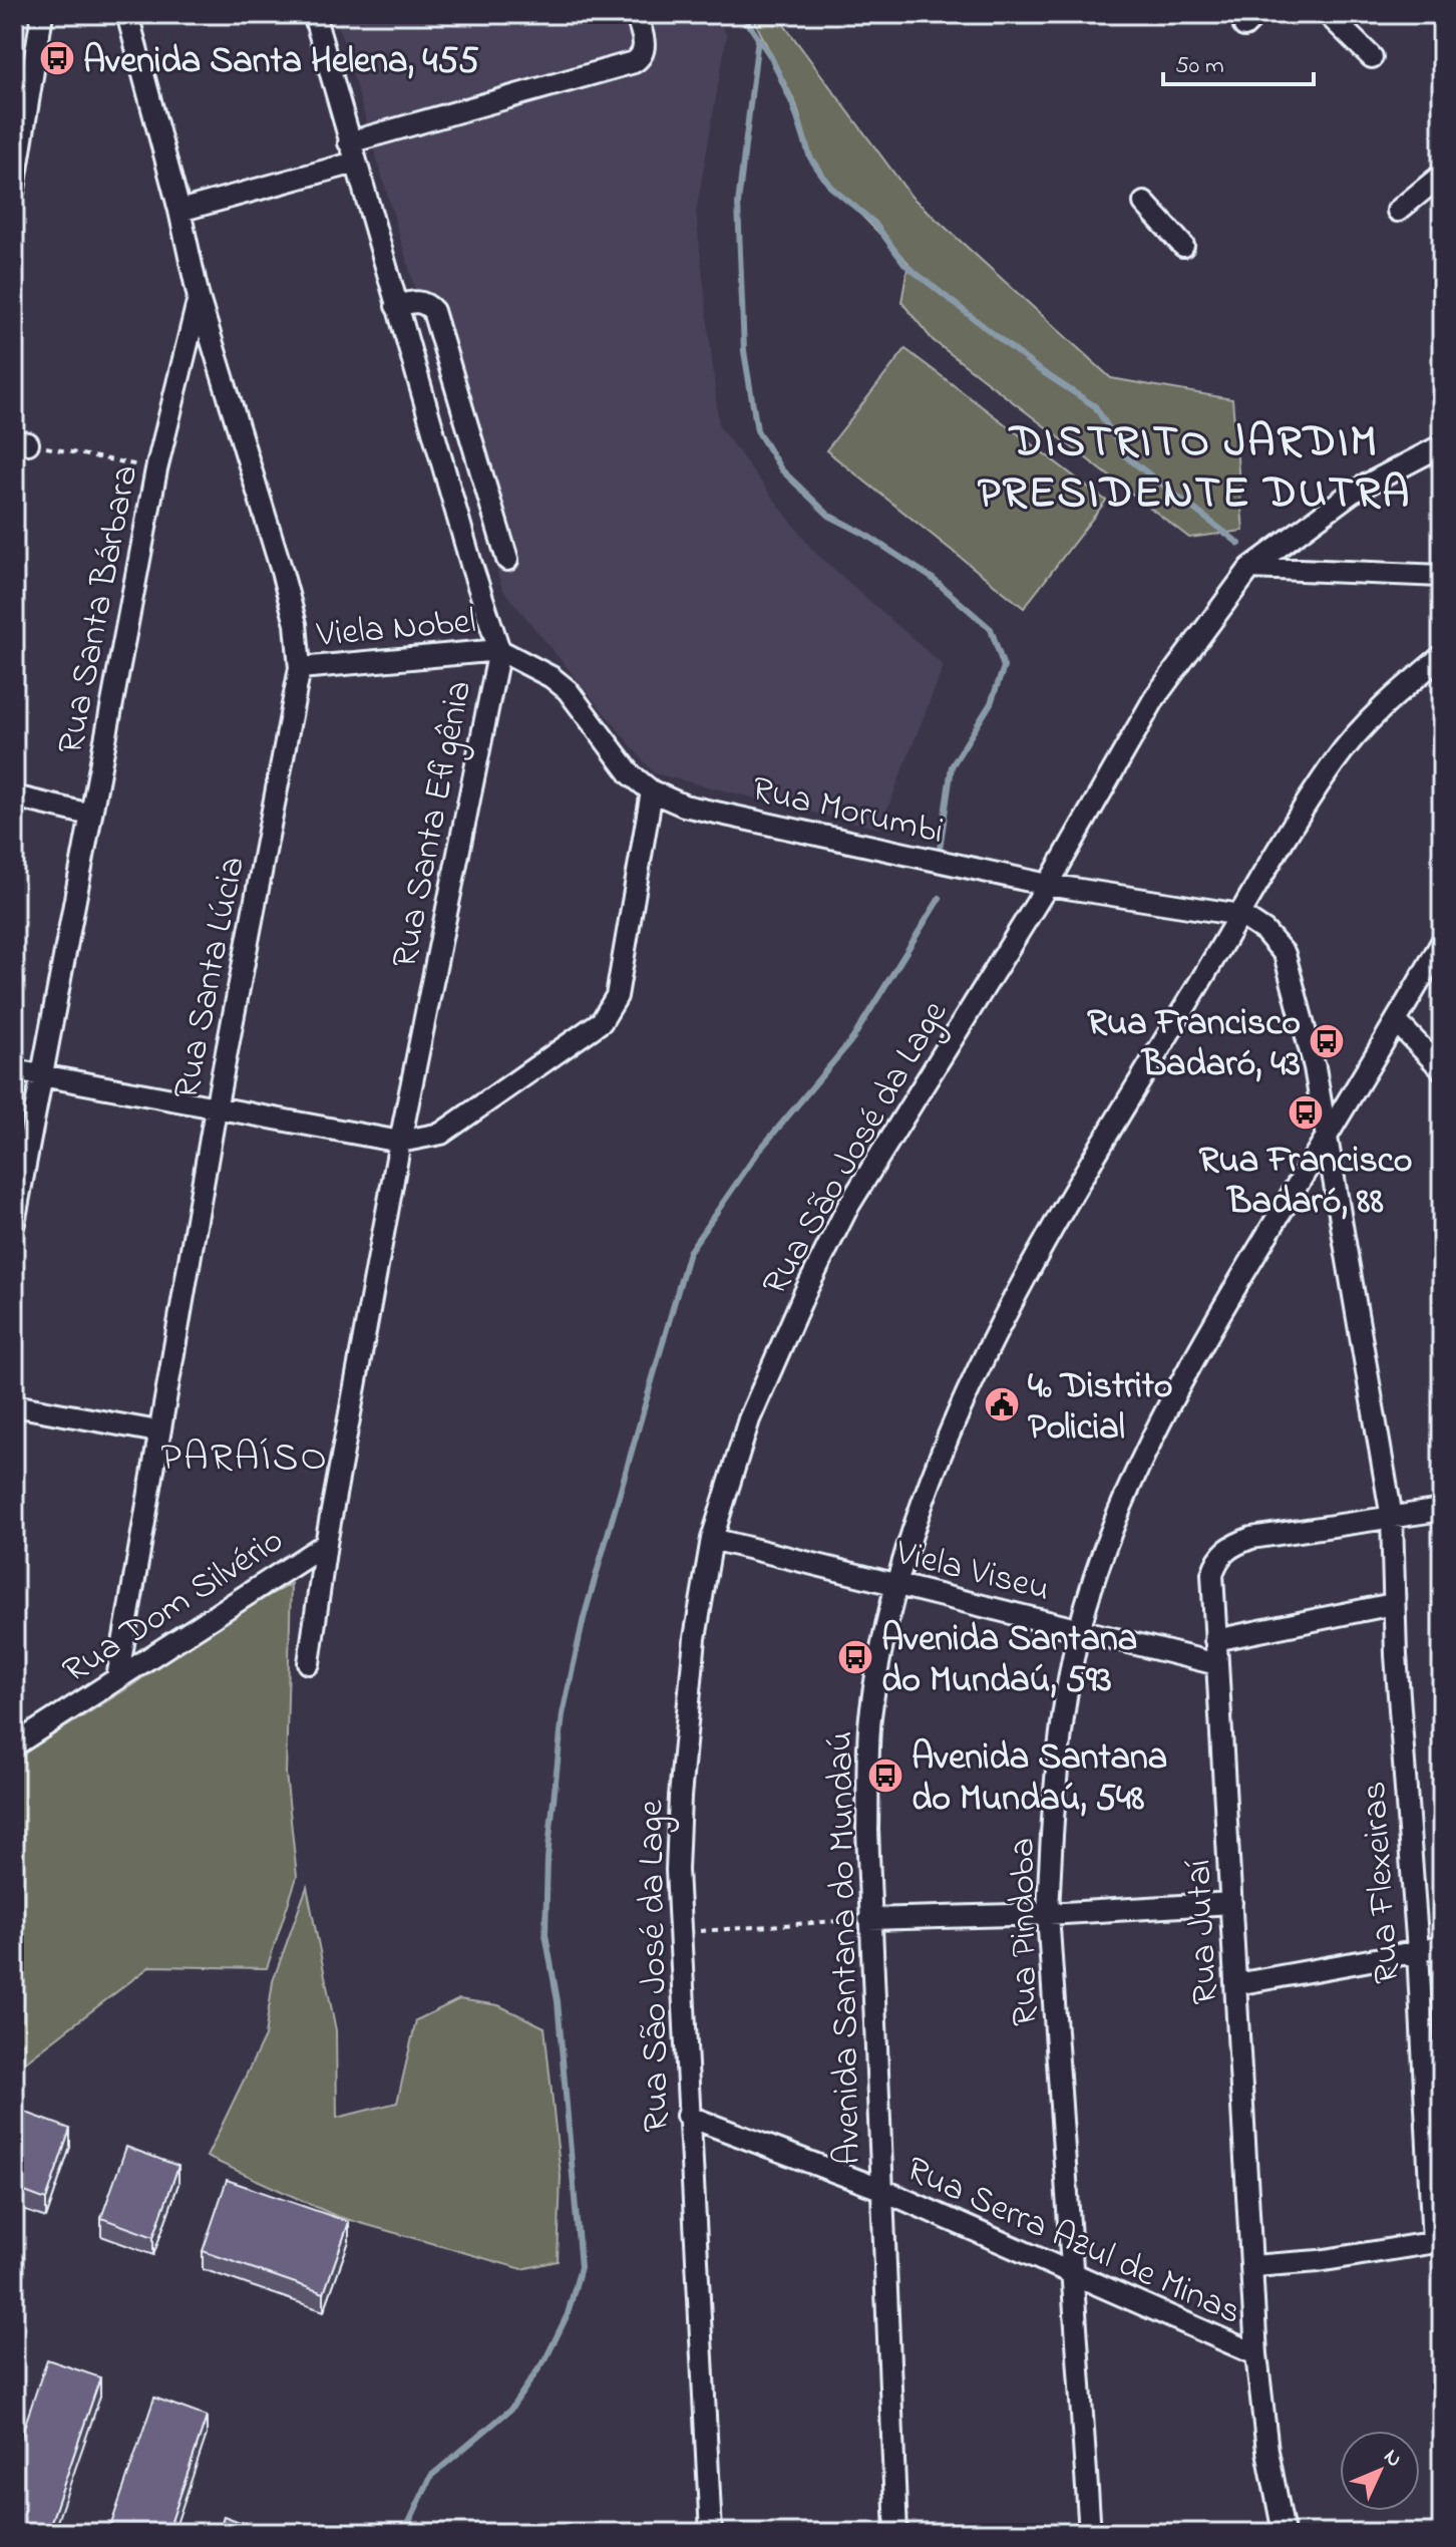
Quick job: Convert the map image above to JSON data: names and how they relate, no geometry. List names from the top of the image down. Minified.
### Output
{"streets":{"street":["Rua Santa Bárbara","Viela Nobel","Rua Morumbi","Rua Santa Efigênia","Rua Santa Lúcia","Rua São José da Lage","Viela Viseu","Rua Dom Silvério","Rua Flexeiras","Rua Pindoba","Rua Jutaí","Avenida Santana do Mundaú","Rua Serra Azul de Minas"]},"crossings":[["Rua Santa Bárbara","Rua Santa Lúcia"],["Viela Nobel","Rua Morumbi"],["Viela Nobel","Rua Santa Efigênia"],["Viela Nobel","Rua Santa Lúcia"],["Rua Morumbi","Rua Santa Efigênia"],["Rua Morumbi","Rua São José da Lage"],["Rua Morumbi","Rua Flexeiras"],["Rua Morumbi","Avenida Santana do Mundaú"],["Rua Santa Efigênia","Rua Dom Silvério"],["Rua Santa Lúcia","Rua Dom Silvério"],["Rua São José da Lage","Viela Viseu"],["Rua São José da Lage","Rua Serra Azul de Minas"],["Viela Viseu","Rua Pindoba"],["Viela Viseu","Rua Jutaí"],["Viela Viseu","Avenida Santana do Mundaú"],["Rua Flexeiras","Rua Pindoba"],["Rua Flexeiras","Rua Jutaí"],["Rua Flexeiras","Avenida Santana do Mundaú"],["Rua Pindoba","Rua Serra Azul de Minas"],["Rua Jutaí","Rua Serra Azul de Minas"],["Avenida Santana do Mundaú","Rua Serra Azul de Minas"]],"districts":["DISTRITO JARDIM PRESIDENTE DUTRA","PARAÍSO"],"places":{"bus stop":["Avenida Santa Helena, 455","Rua Francisco Badaró, 43","Rua Francisco Badaró, 88","Avenida Santana do Mundaú, 593","Avenida Santana do Mundaú, 548"],"public building":["4º Distrito Policial"]},"scale_bar":"50 m","north":"top right"}
